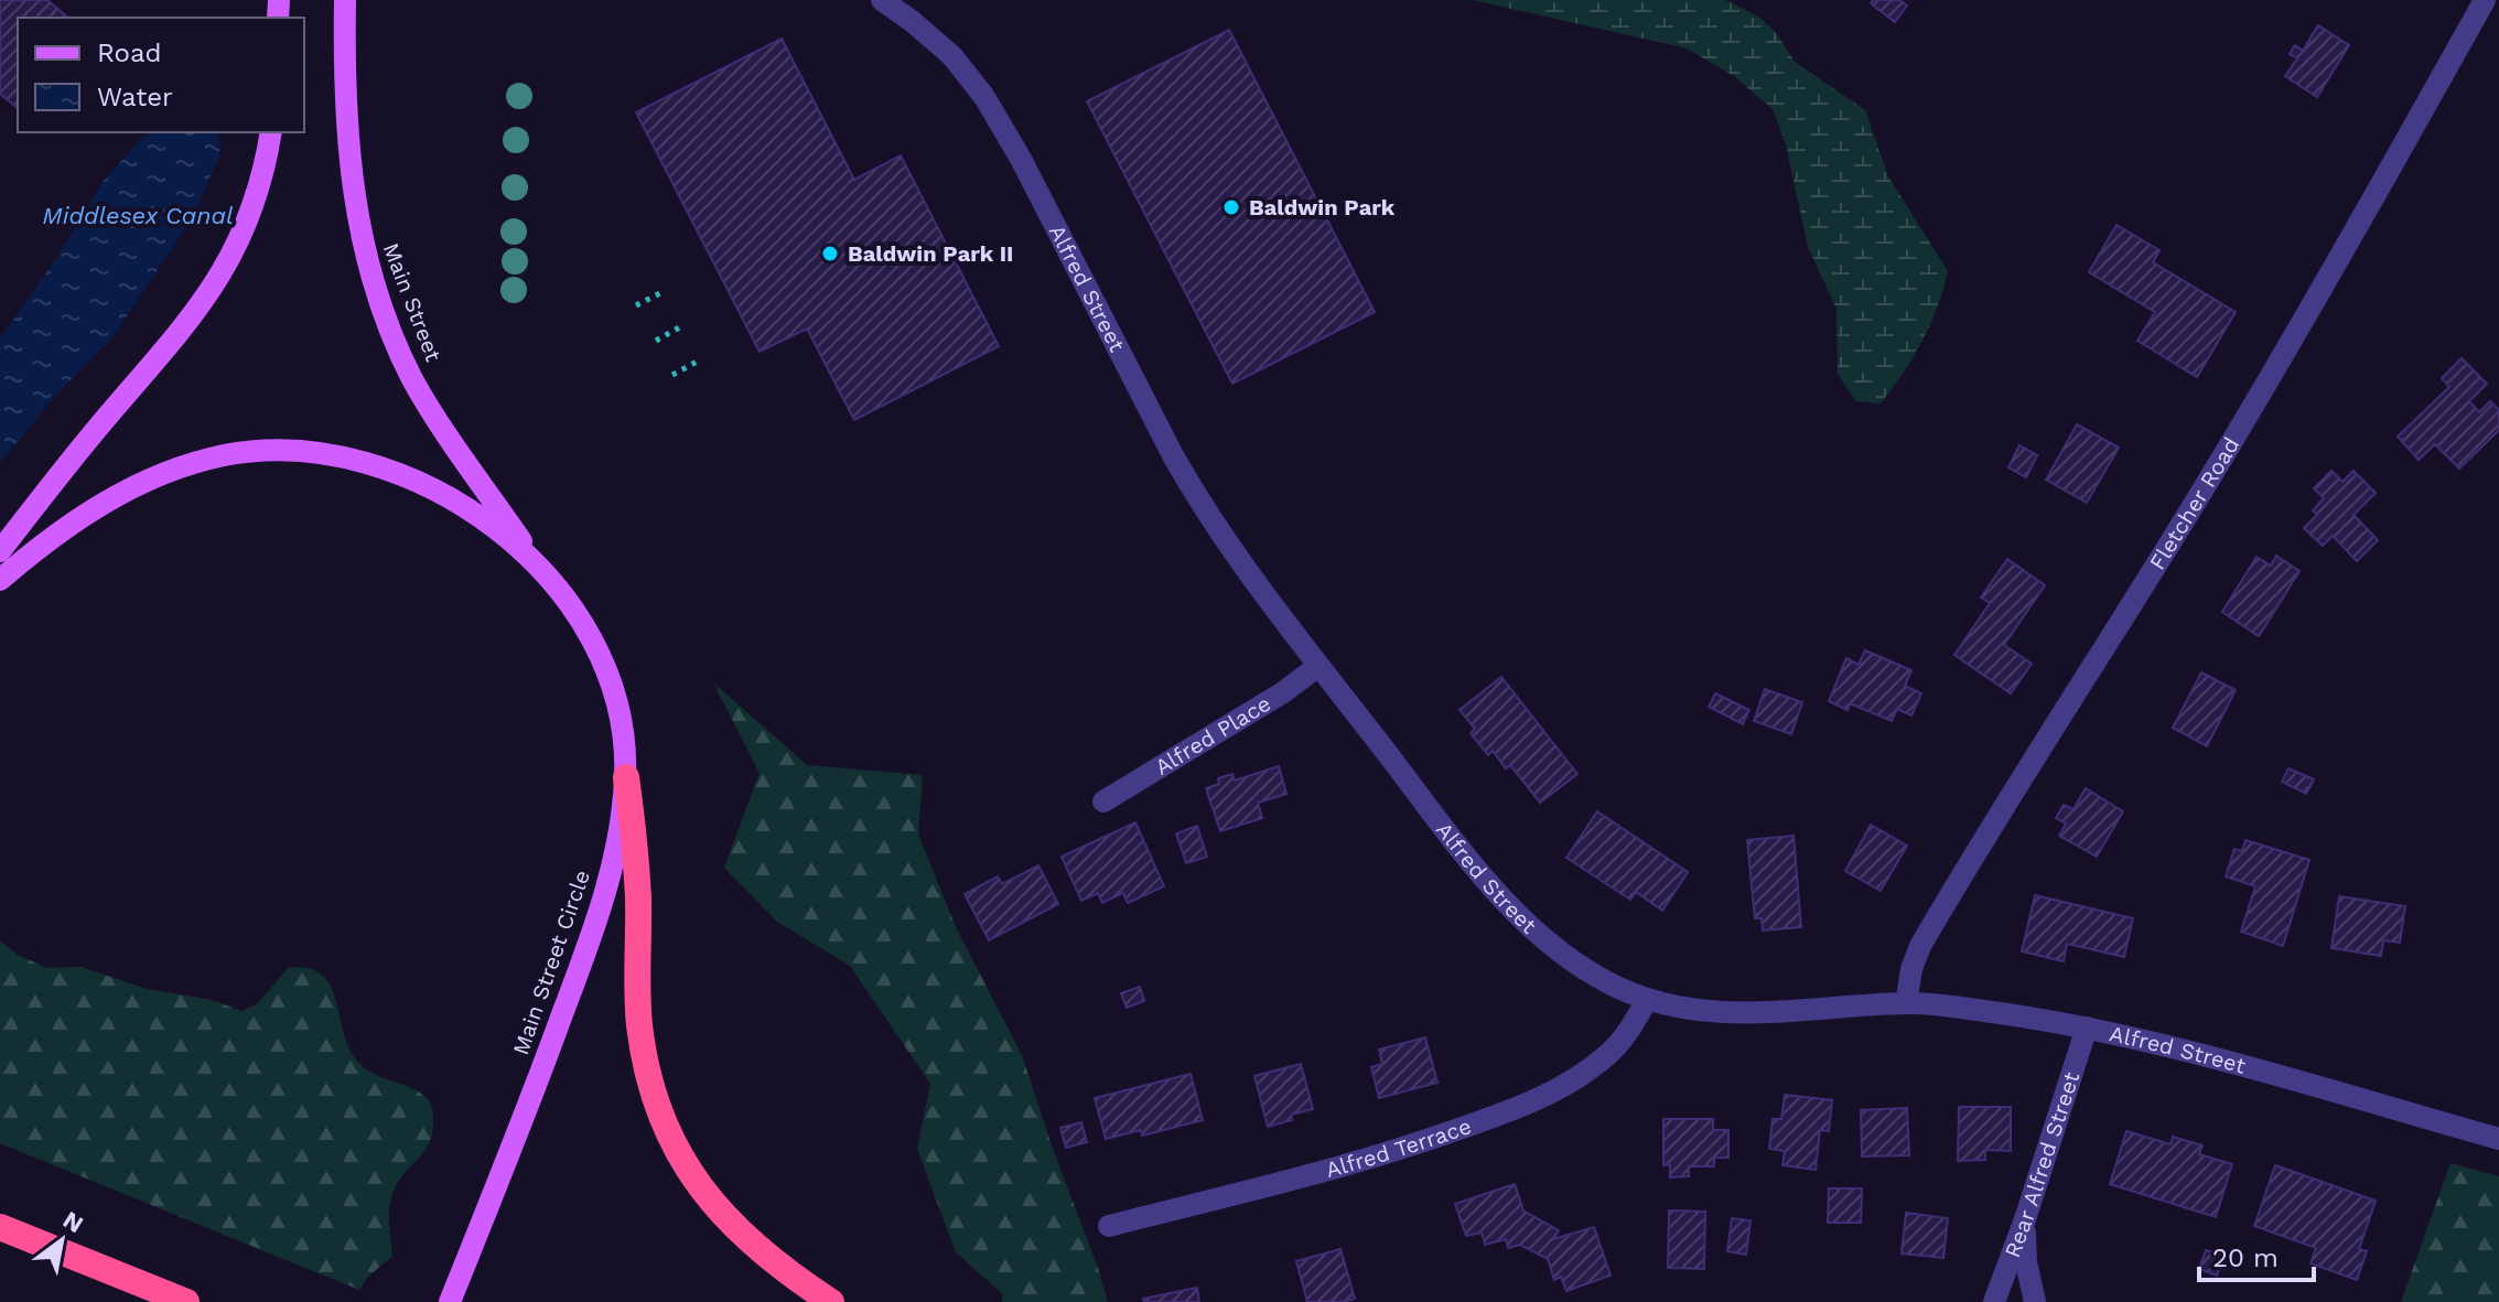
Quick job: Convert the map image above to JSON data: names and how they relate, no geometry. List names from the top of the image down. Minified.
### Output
{"streets":{"main road":["Main Street","Main Street Circle"],"street":["Alfred Street","Fletcher Road","Alfred Place","Alfred Terrace","Rear Alfred Street"]},"crossings":[["Alfred Street","Fletcher Road"],["Alfred Street","Alfred Place"],["Alfred Street","Alfred Terrace"],["Alfred Street","Rear Alfred Street"],["Main Street","Main Street Circle"]],"water":["Middlesex Canal"],"places":["Baldwin Park","Baldwin Park II"],"legend":["Road","Water"],"scale_bar":"20 m","north":"top right"}
